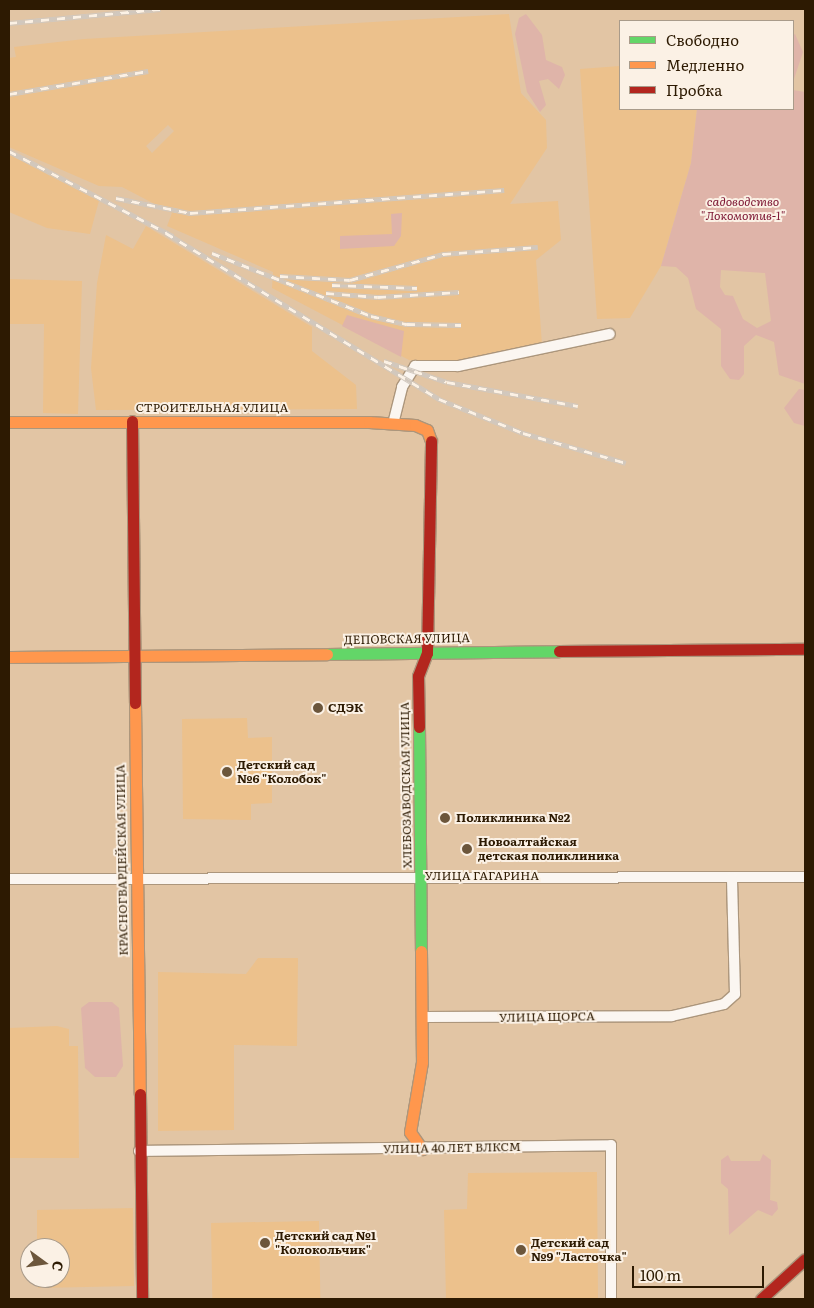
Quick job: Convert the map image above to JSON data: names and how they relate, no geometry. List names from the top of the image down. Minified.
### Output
{"streets":{"street":["СТРОИТЕЛЬНАЯ УЛИЦА","ДЕПОВСКАЯ УЛИЦА","ХЛЕБОЗАВОДСКАЯ УЛИЦА","КРАСНОГВАРДЕЙСКАЯ УЛИЦА","УЛИЦА ГАГАРИНА","УЛИЦА ЩОРСА","УЛИЦА 40 ЛЕТ ВЛКСМ"]},"crossings":[["СТРОИТЕЛЬНАЯ УЛИЦА","ХЛЕБОЗАВОДСКАЯ УЛИЦА"],["СТРОИТЕЛЬНАЯ УЛИЦА","КРАСНОГВАРДЕЙСКАЯ УЛИЦА"],["ДЕПОВСКАЯ УЛИЦА","ХЛЕБОЗАВОДСКАЯ УЛИЦА"],["ДЕПОВСКАЯ УЛИЦА","КРАСНОГВАРДЕЙСКАЯ УЛИЦА"],["ХЛЕБОЗАВОДСКАЯ УЛИЦА","УЛИЦА ГАГАРИНА"],["ХЛЕБОЗАВОДСКАЯ УЛИЦА","УЛИЦА ЩОРСА"],["ХЛЕБОЗАВОДСКАЯ УЛИЦА","УЛИЦА 40 ЛЕТ ВЛКСМ"],["КРАСНОГВАРДЕЙСКАЯ УЛИЦА","УЛИЦА ГАГАРИНА"],["КРАСНОГВАРДЕЙСКАЯ УЛИЦА","УЛИЦА 40 ЛЕТ ВЛКСМ"],["УЛИЦА ГАГАРИНА","УЛИЦА ЩОРСА"]],"parks":["садоводство \"Локомотив-1\""],"places":["СДЭК","Детский сад №6 \"Колобок\"","Поликлиника №2","Новоалтайская детская поликлиника","Детский сад №1 \"Колокольчик\"","Детский сад №9 \"Ласточка\""],"legend":["Свободно","Медленно","Пробка"],"scale_bar":"100 m","north":"right"}
